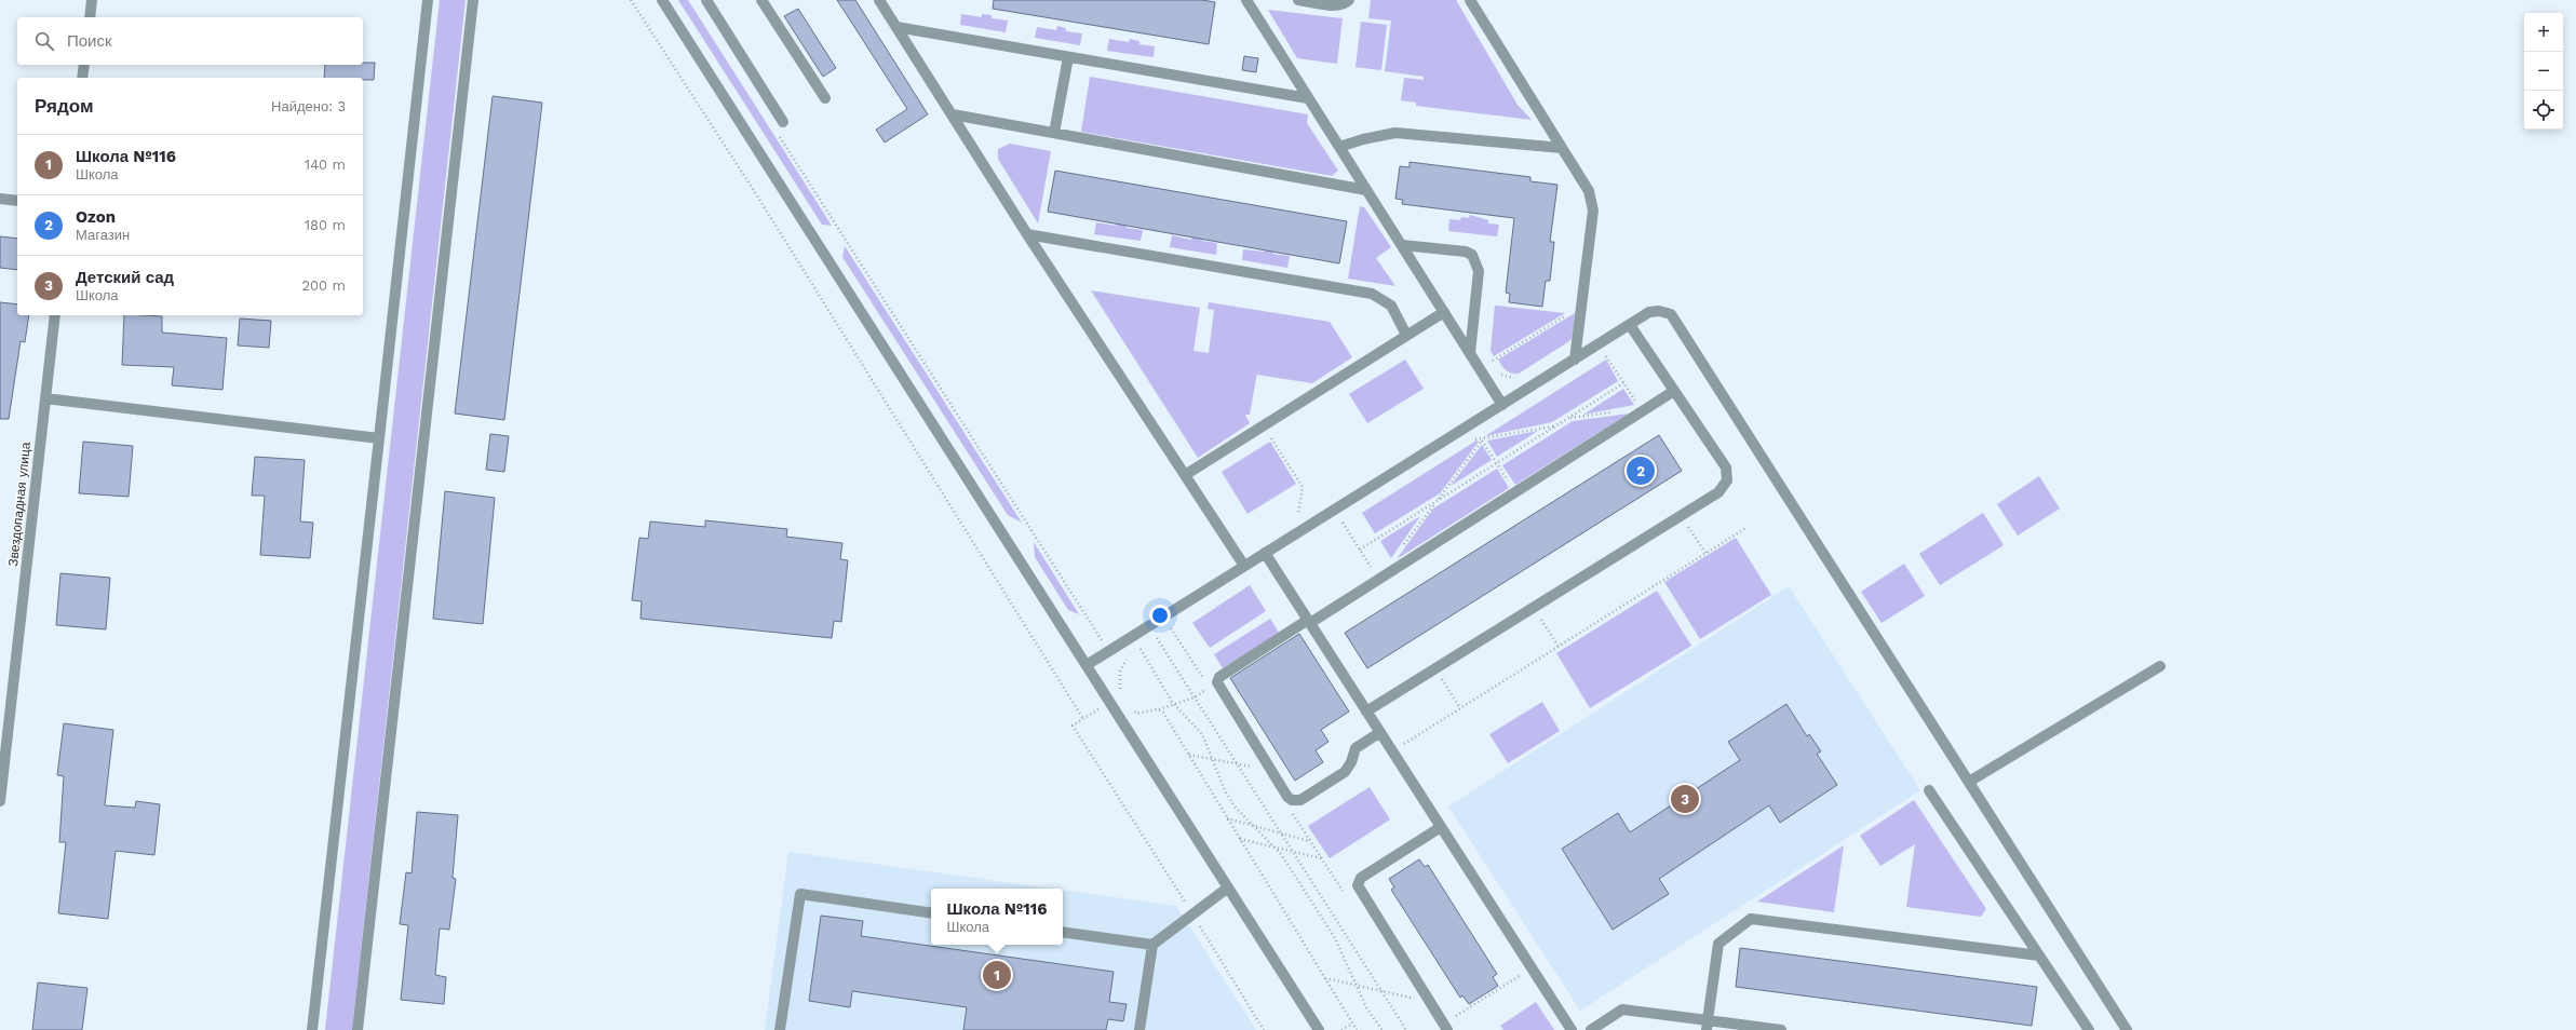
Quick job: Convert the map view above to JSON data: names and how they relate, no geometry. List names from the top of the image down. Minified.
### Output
{"streets":{"street":["Звездопадная улица"]},"page":{"map_buttons":["+","−"],"search":"Поиск","heading":["Рядом","Найдено: 3"],"list":[{"mark":"1","name":"Школа №116","note":"Школа","value":"140 m"},{"mark":"2","name":"Ozon","note":"Магазин","value":"180 m"},{"mark":"3","name":"Детский сад","note":"Школа","value":"200 m"}],"pins":["2","3","1"],"popup":["Школа №116","Школа"]}}
